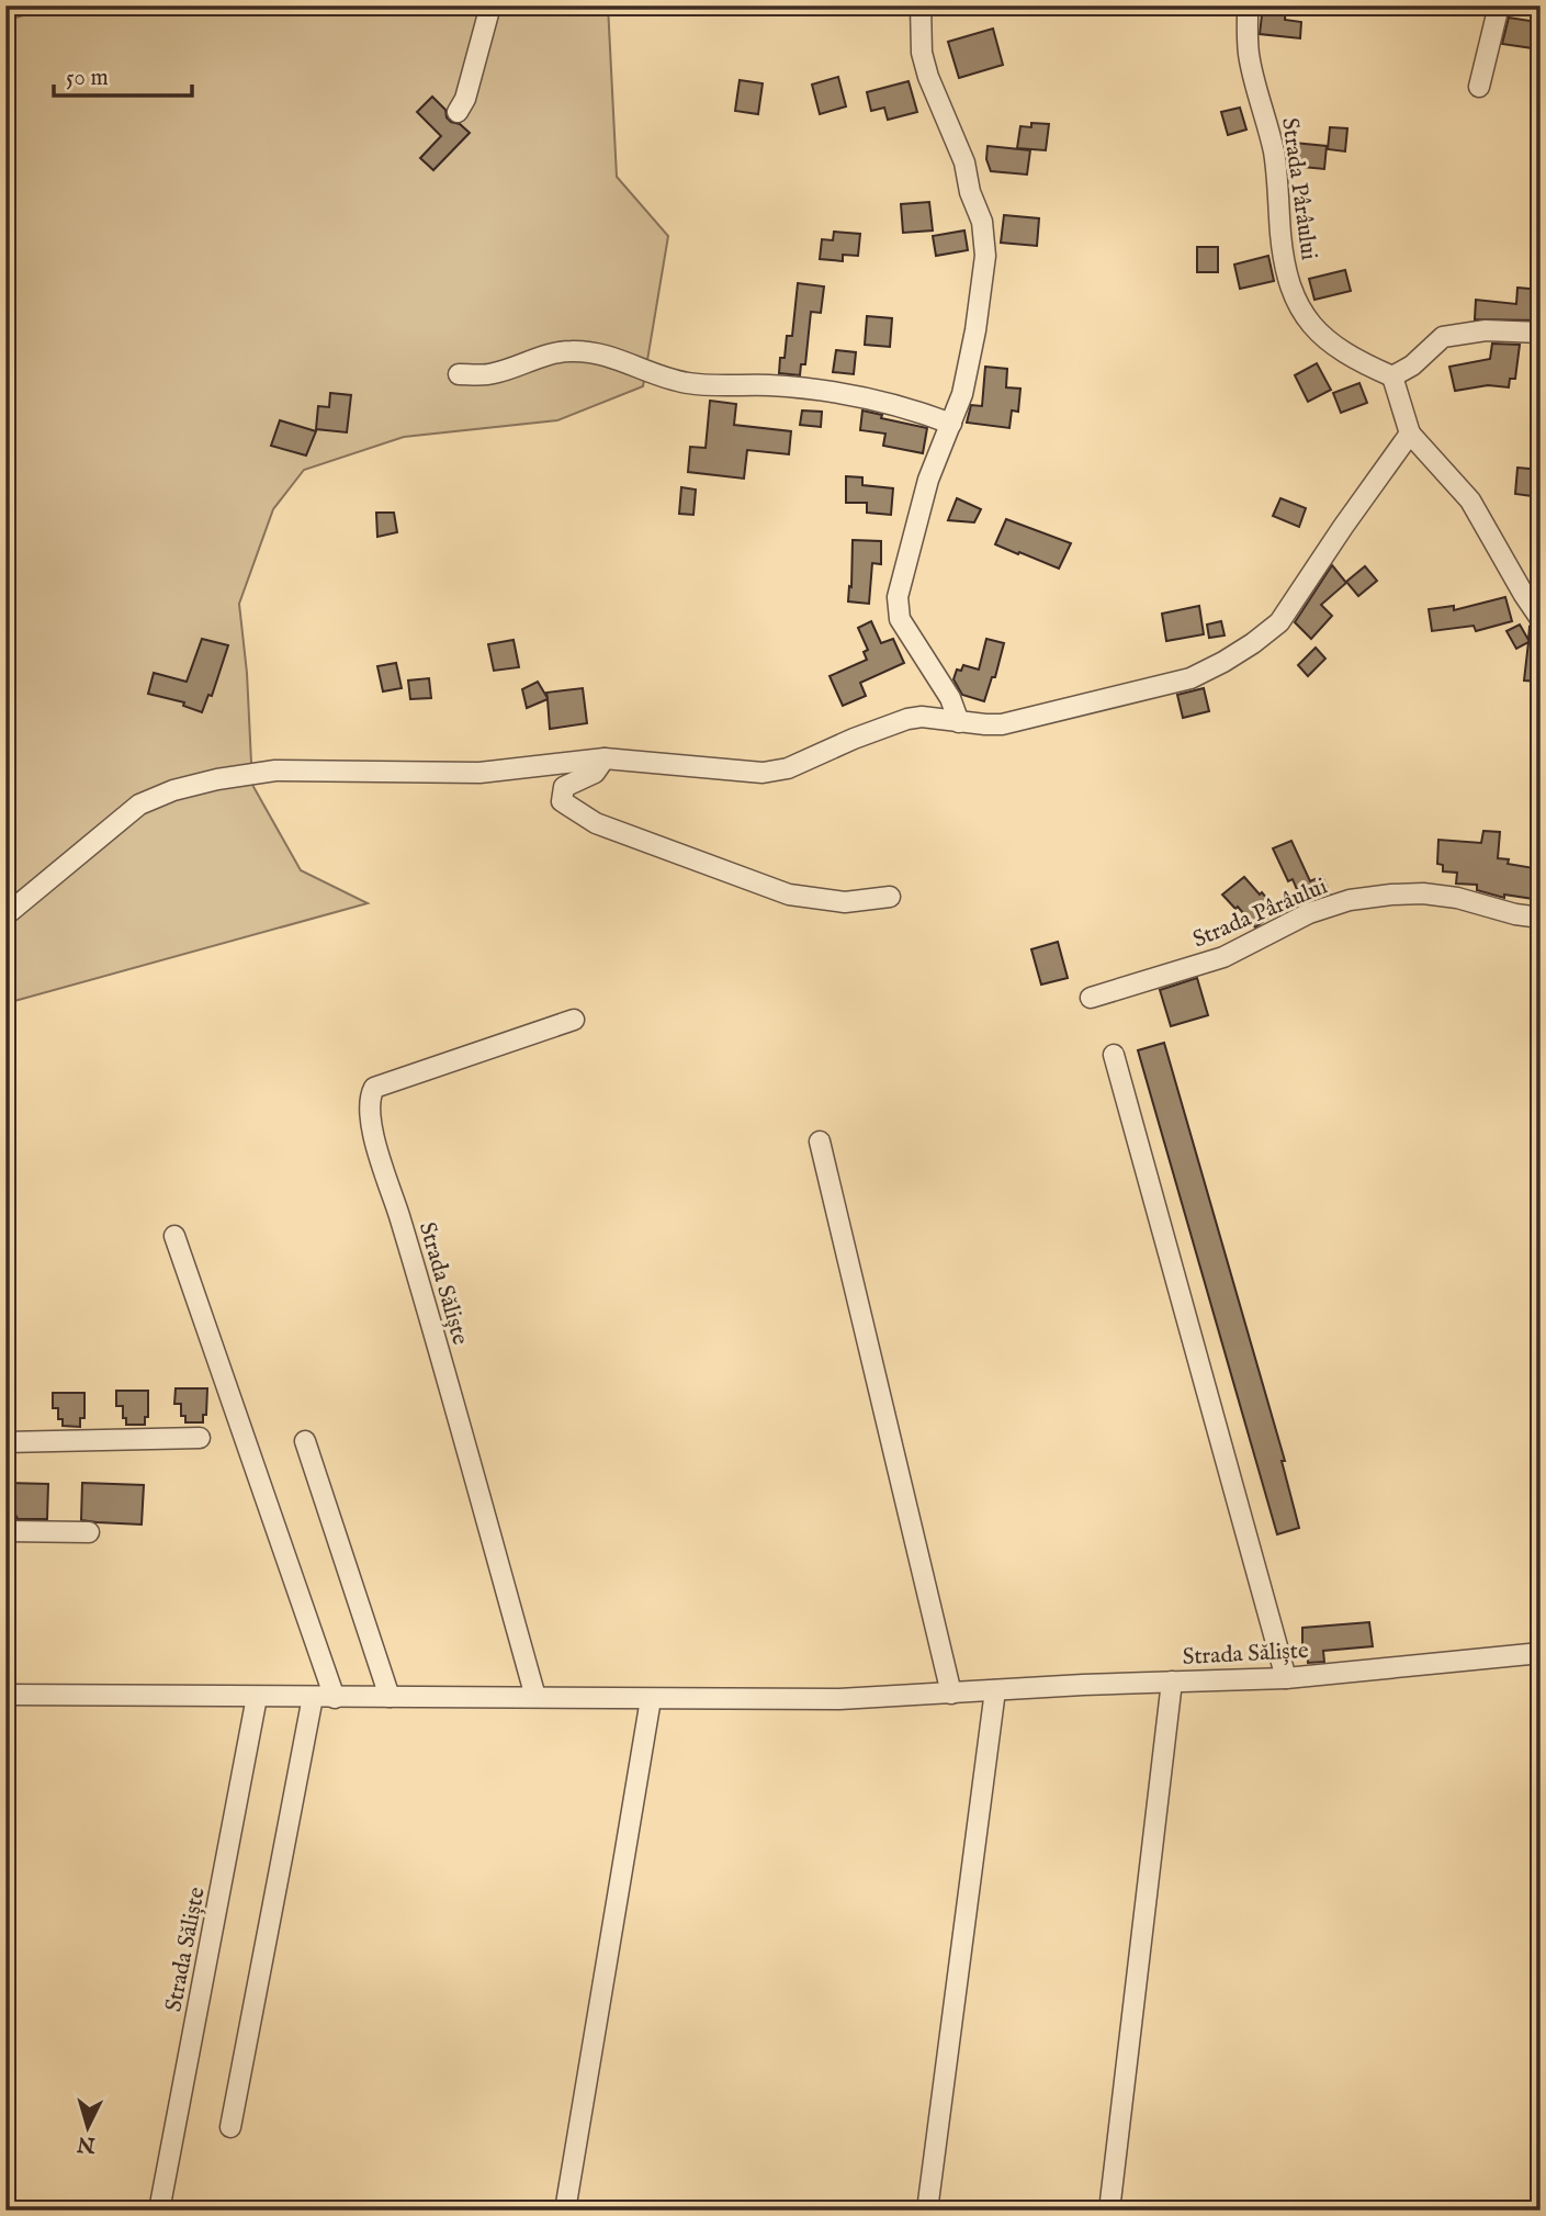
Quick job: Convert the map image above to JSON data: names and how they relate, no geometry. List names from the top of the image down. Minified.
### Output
{"streets":{"street":["Strada Pârâului","Strada Săliște"]},"scale_bar":"50 m","north":"bottom"}
